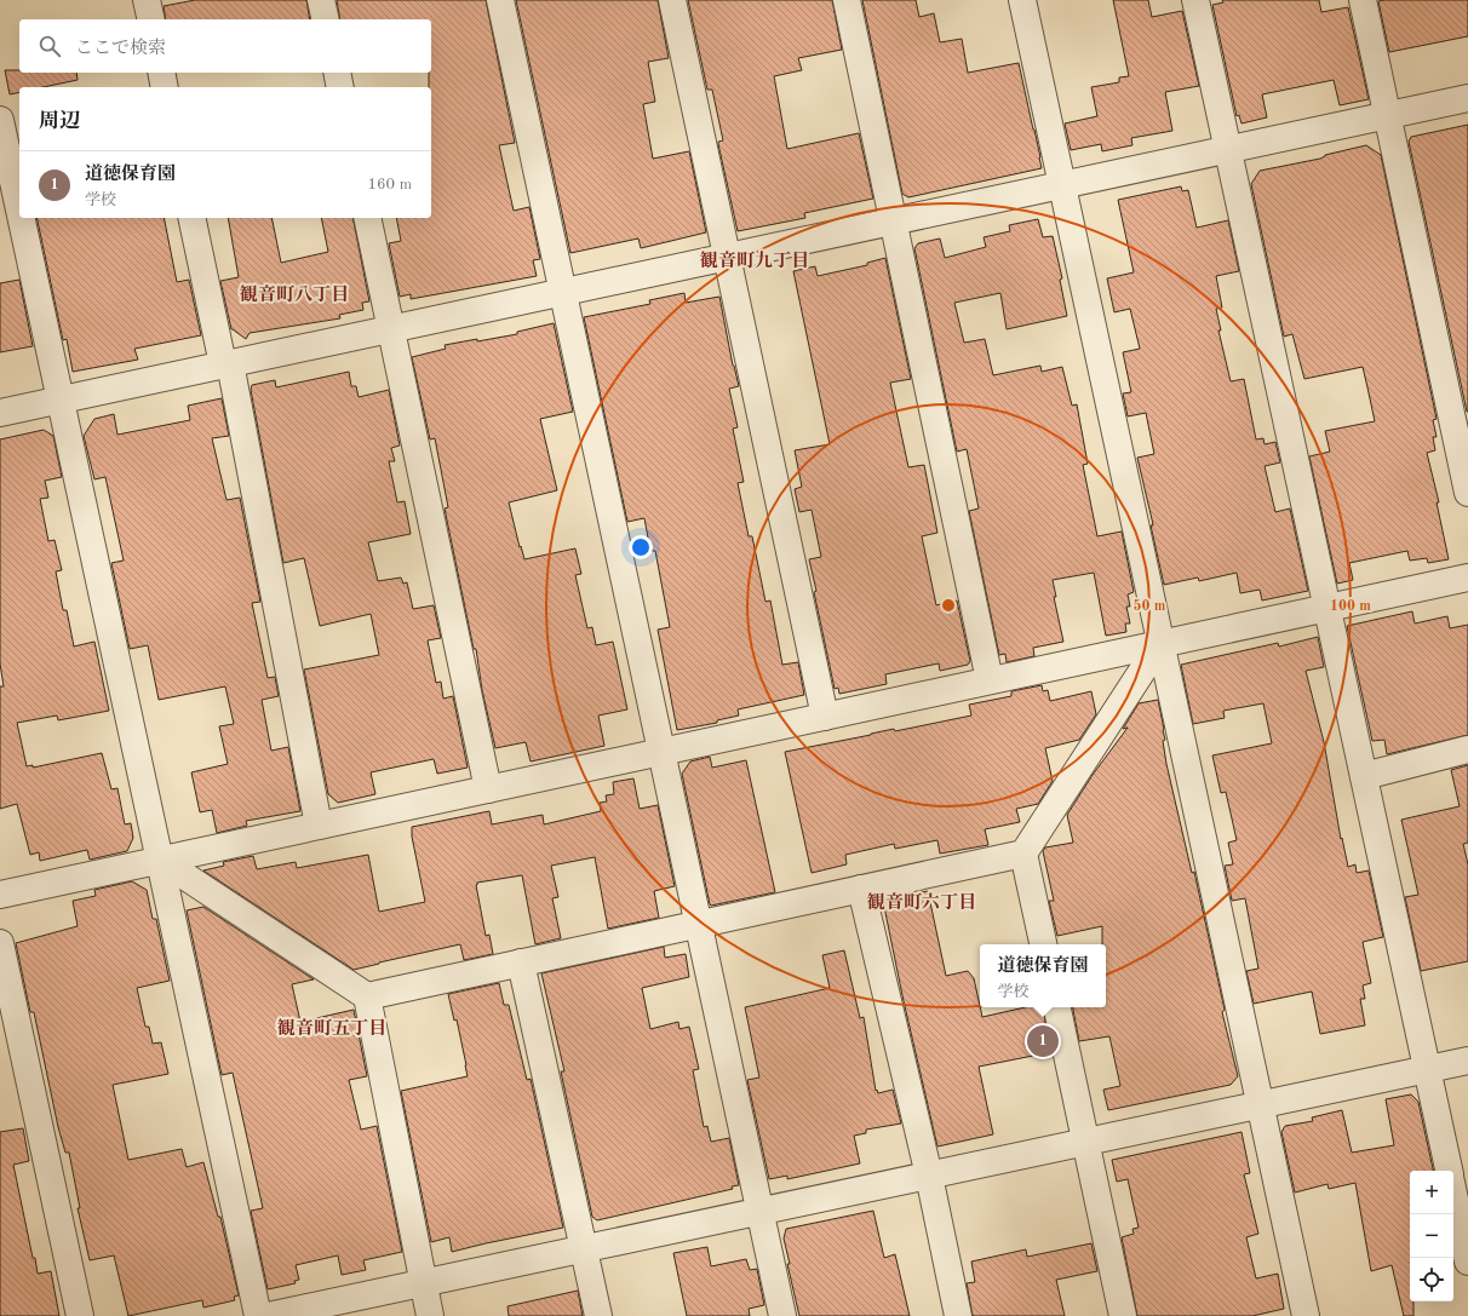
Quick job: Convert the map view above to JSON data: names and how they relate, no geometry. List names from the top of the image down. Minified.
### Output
{"districts":["観音町九丁目","観音町八丁目","観音町六丁目","観音町五丁目"],"page":{"search":"ここで検索","heading":"周辺","list":[{"mark":"1","name":"道徳保育園","note":"学校","value":"160 m"}],"popup":["道徳保育園","学校"],"pins":"1","map_buttons":["+","−"]},"rings":["50 m","100 m"]}
